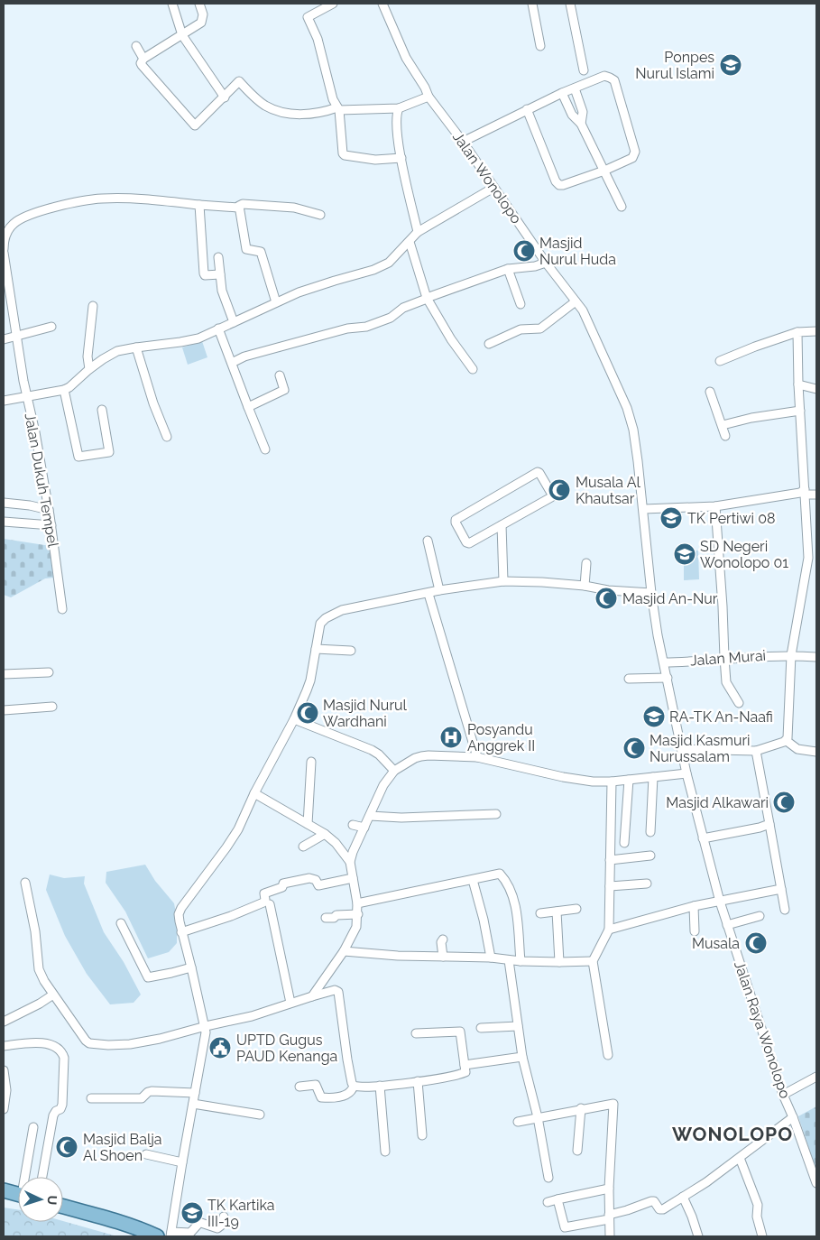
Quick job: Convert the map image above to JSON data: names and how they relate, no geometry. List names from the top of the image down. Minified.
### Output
{"streets":{"street":["Jalan Wonolopo","Jalan Dukuh Tempel","Jalan Murai","Jalan Raya Wonolopo"]},"crossings":[["Jalan Wonolopo","Jalan Dukuh Tempel"],["Jalan Wonolopo","Jalan Raya Wonolopo"],["Jalan Murai","Jalan Raya Wonolopo"]],"districts":["WONOLOPO"],"places":{"school or university":["Ponpes Nurul Islami","TK Pertiwi 08","SD Negeri Wonolopo 01","RA-TK An-Naafi","TK Kartika III-19"],"mosque":["Masjid Nurul Huda","Musala Al Khautsar","Masjid An-Nur","Masjid Nurul Wardhani","Masjid Kasmuri Nurussalam","Masjid Alkawari","Musala","Masjid Balja Al Shoen"],"hospital":["Posyandu Anggrek II"],"public building":["UPTD Gugus PAUD Kenanga"]},"north":"right"}
